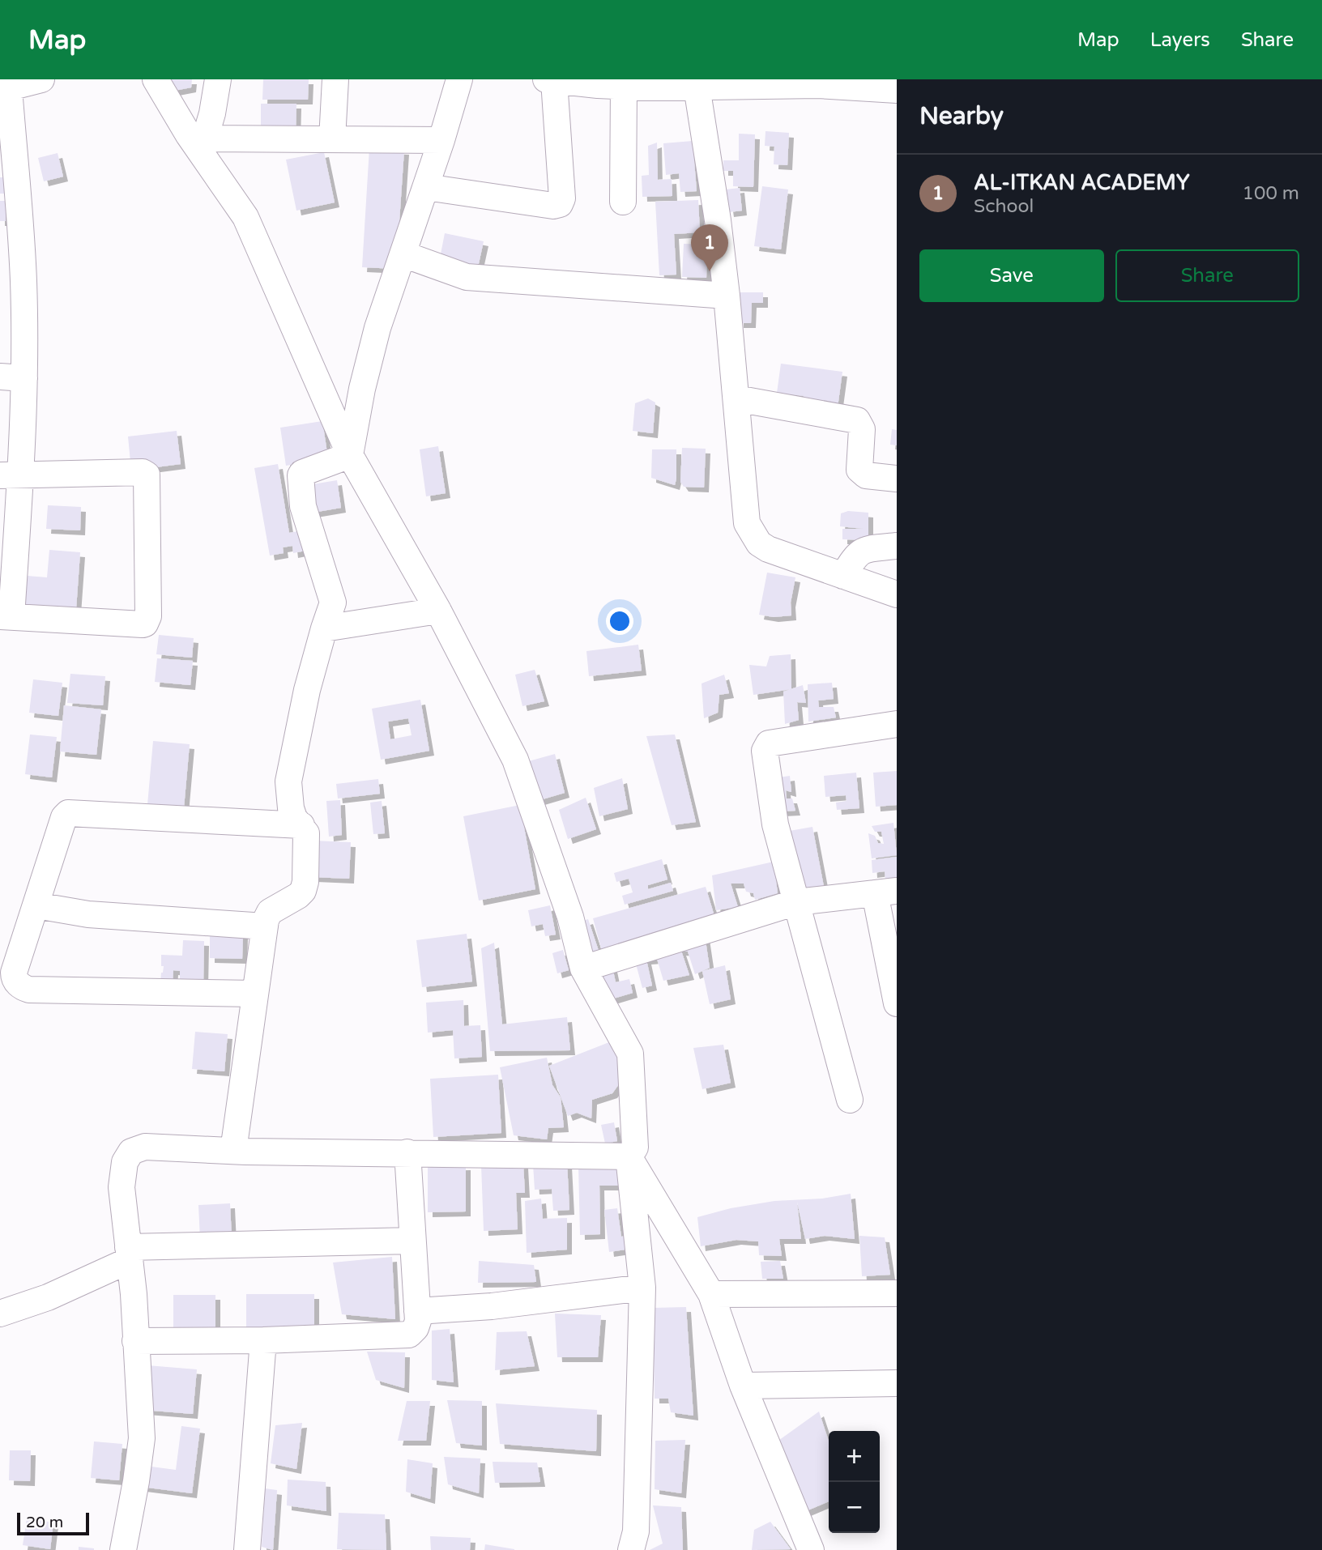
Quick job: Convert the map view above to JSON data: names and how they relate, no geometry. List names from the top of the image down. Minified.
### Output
{"scale_bar":"20 m","page":{"header":"Map","nav":["Map","Layers","Share"],"heading":"Nearby","list":[{"mark":"1","name":"AL-ITKAN ACADEMY","note":"School","value":"100 m"}],"pins":"1","buttons":["Save","Share"],"map_buttons":["+","−"],"scale":"20 m"}}
